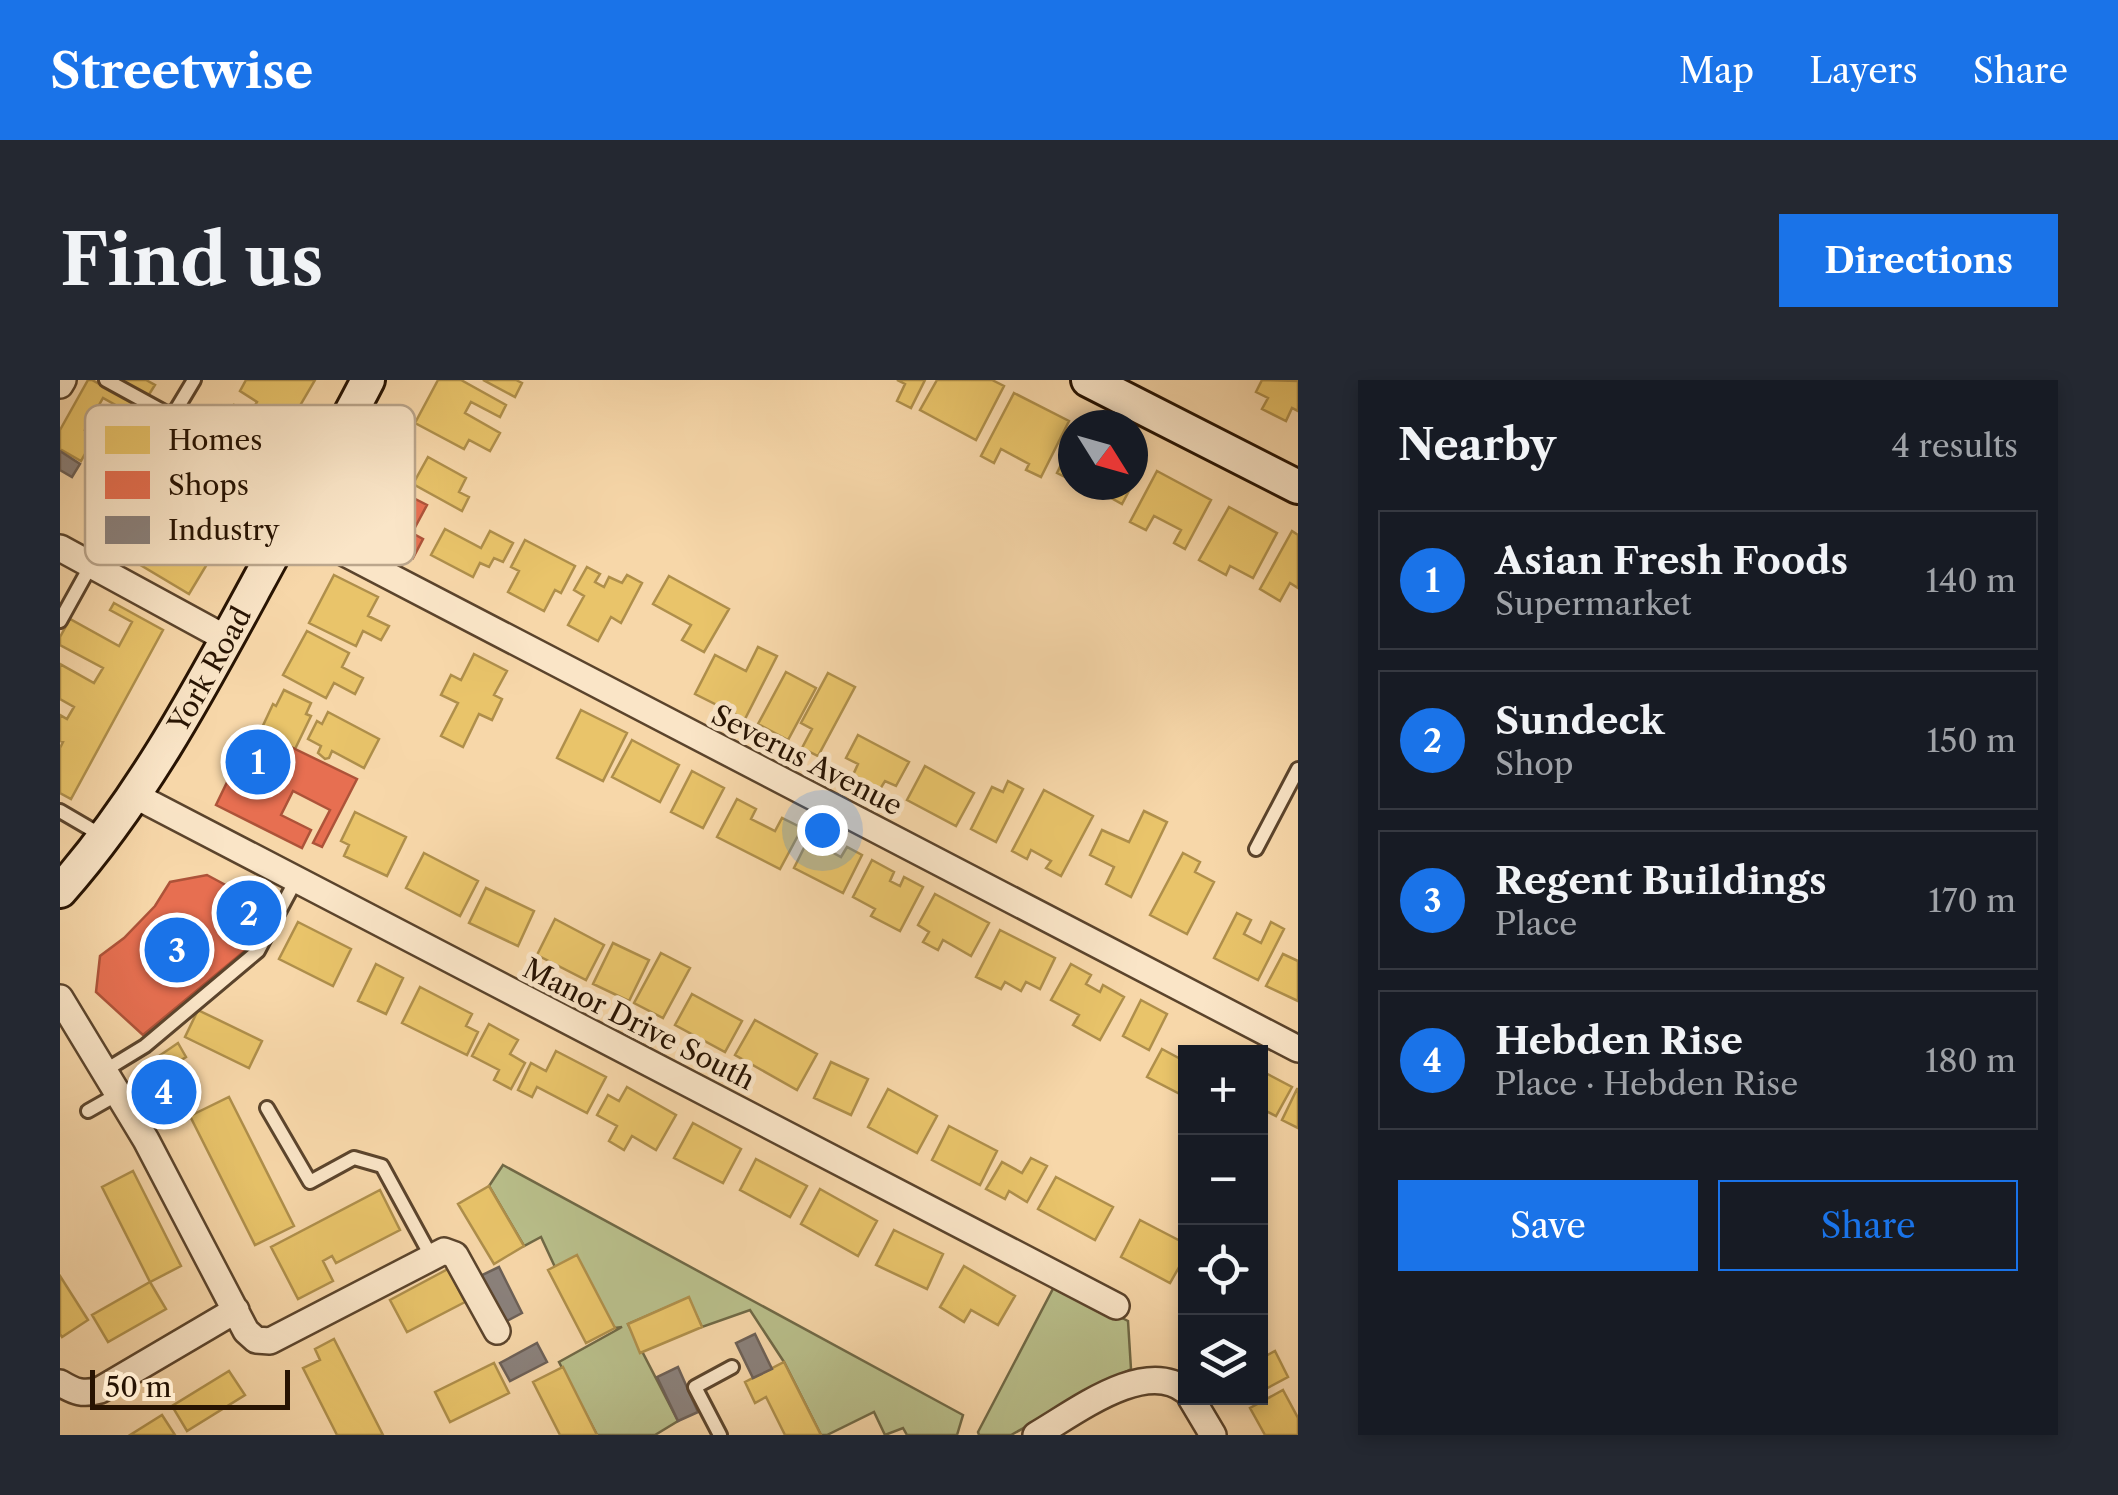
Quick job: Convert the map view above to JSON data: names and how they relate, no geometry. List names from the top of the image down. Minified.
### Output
{"streets":{"main road":["York Road"],"street":["Severus Avenue","Manor Drive South"]},"crossings":[["York Road","Manor Drive South"]],"legend":["Homes","Shops","Industry"],"scale_bar":"50 m","north":"bottom right","page":{"header":"Streetwise","nav":["Map","Layers","Share"],"buttons":["Directions",["Save","Share"]],"title":"Find us","heading":["Nearby","4 results"],"list":[{"mark":"1","name":"Asian Fresh Foods","note":"Supermarket","value":"140 m"},{"mark":"2","name":"Sundeck","note":"Shop","value":"150 m"},{"mark":"3","name":"Regent Buildings","note":"Place","value":"170 m"},{"mark":"4","name":"Hebden Rise","note":"Place · Hebden Rise","value":"180 m"}],"pins":["1","2","3","4"],"map_buttons":["+","−"],"scale":"50 m"}}
